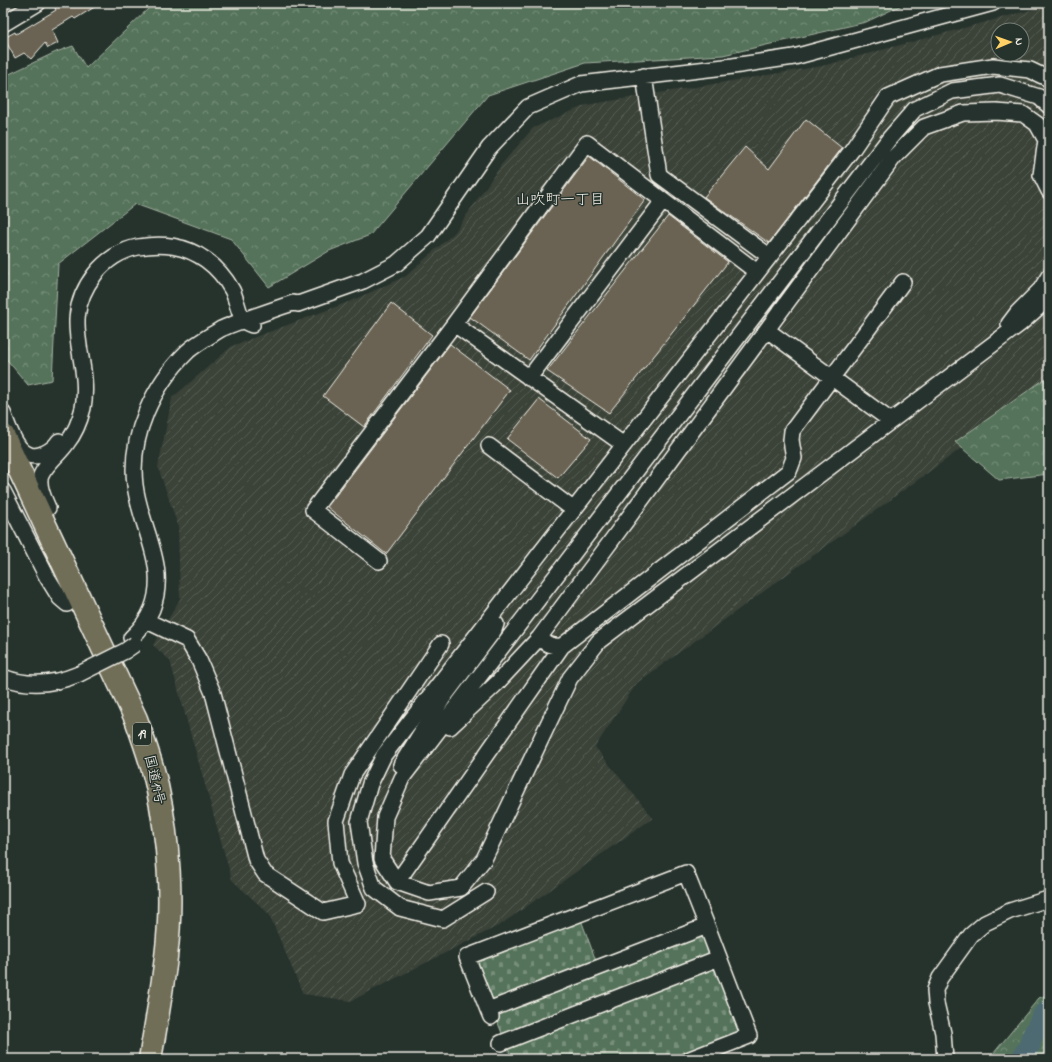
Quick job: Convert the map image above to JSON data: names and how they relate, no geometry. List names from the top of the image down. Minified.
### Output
{"streets":{"highway":["19","国道19号"]},"districts":["山吹町一丁目"],"north":"right"}
